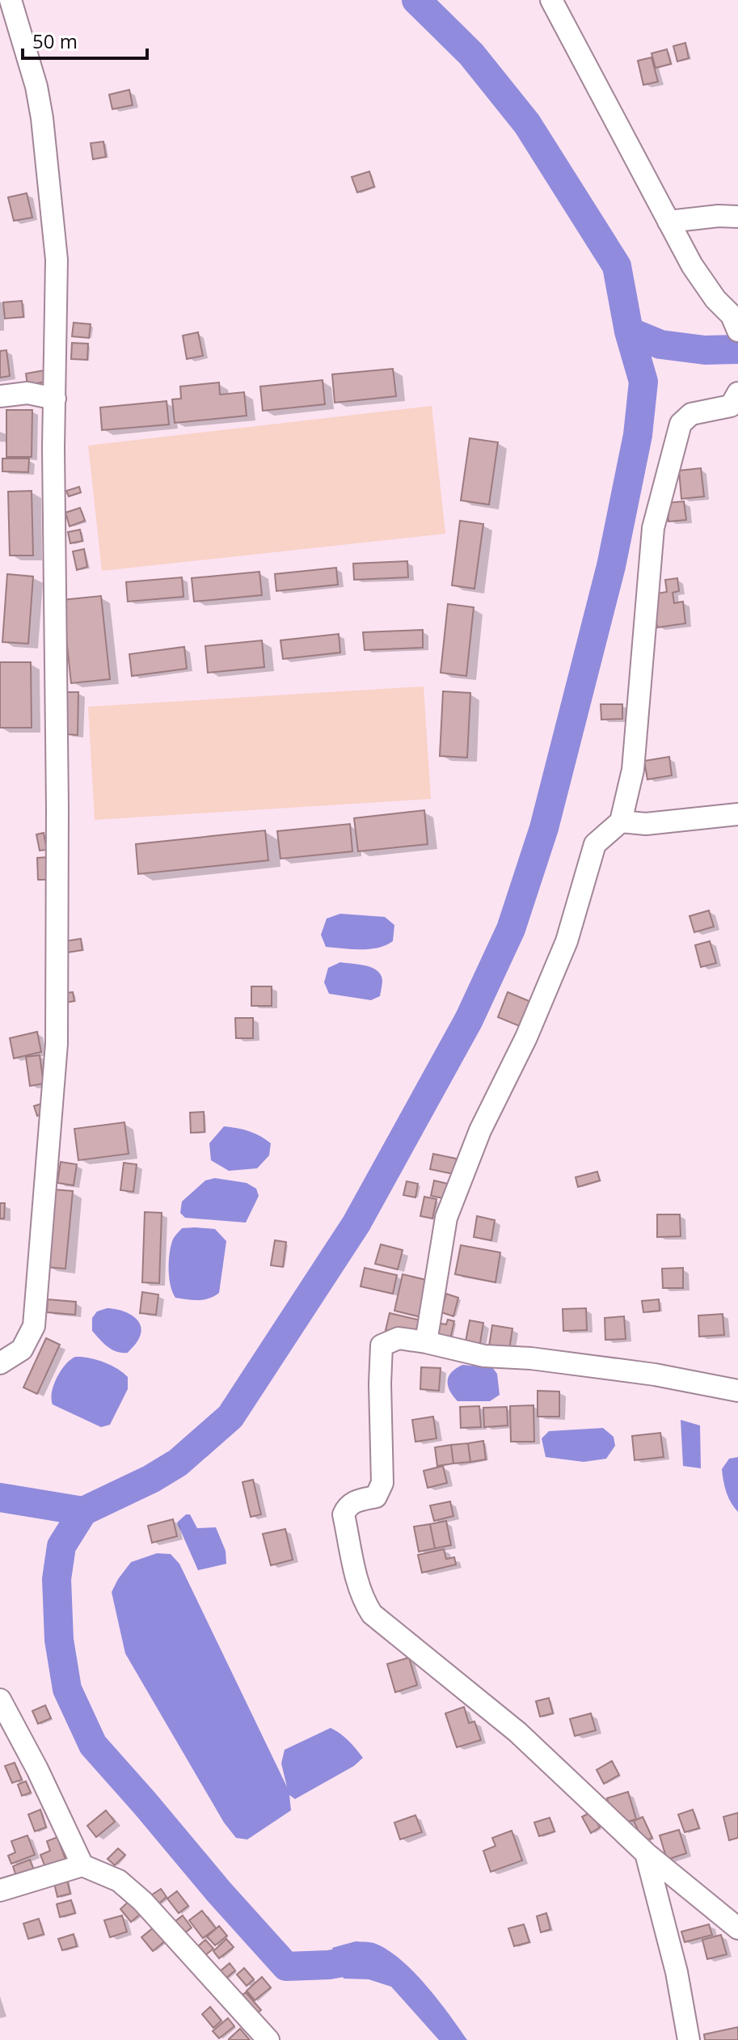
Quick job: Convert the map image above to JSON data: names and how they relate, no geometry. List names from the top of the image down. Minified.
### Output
{"scale_bar":"50 m"}
